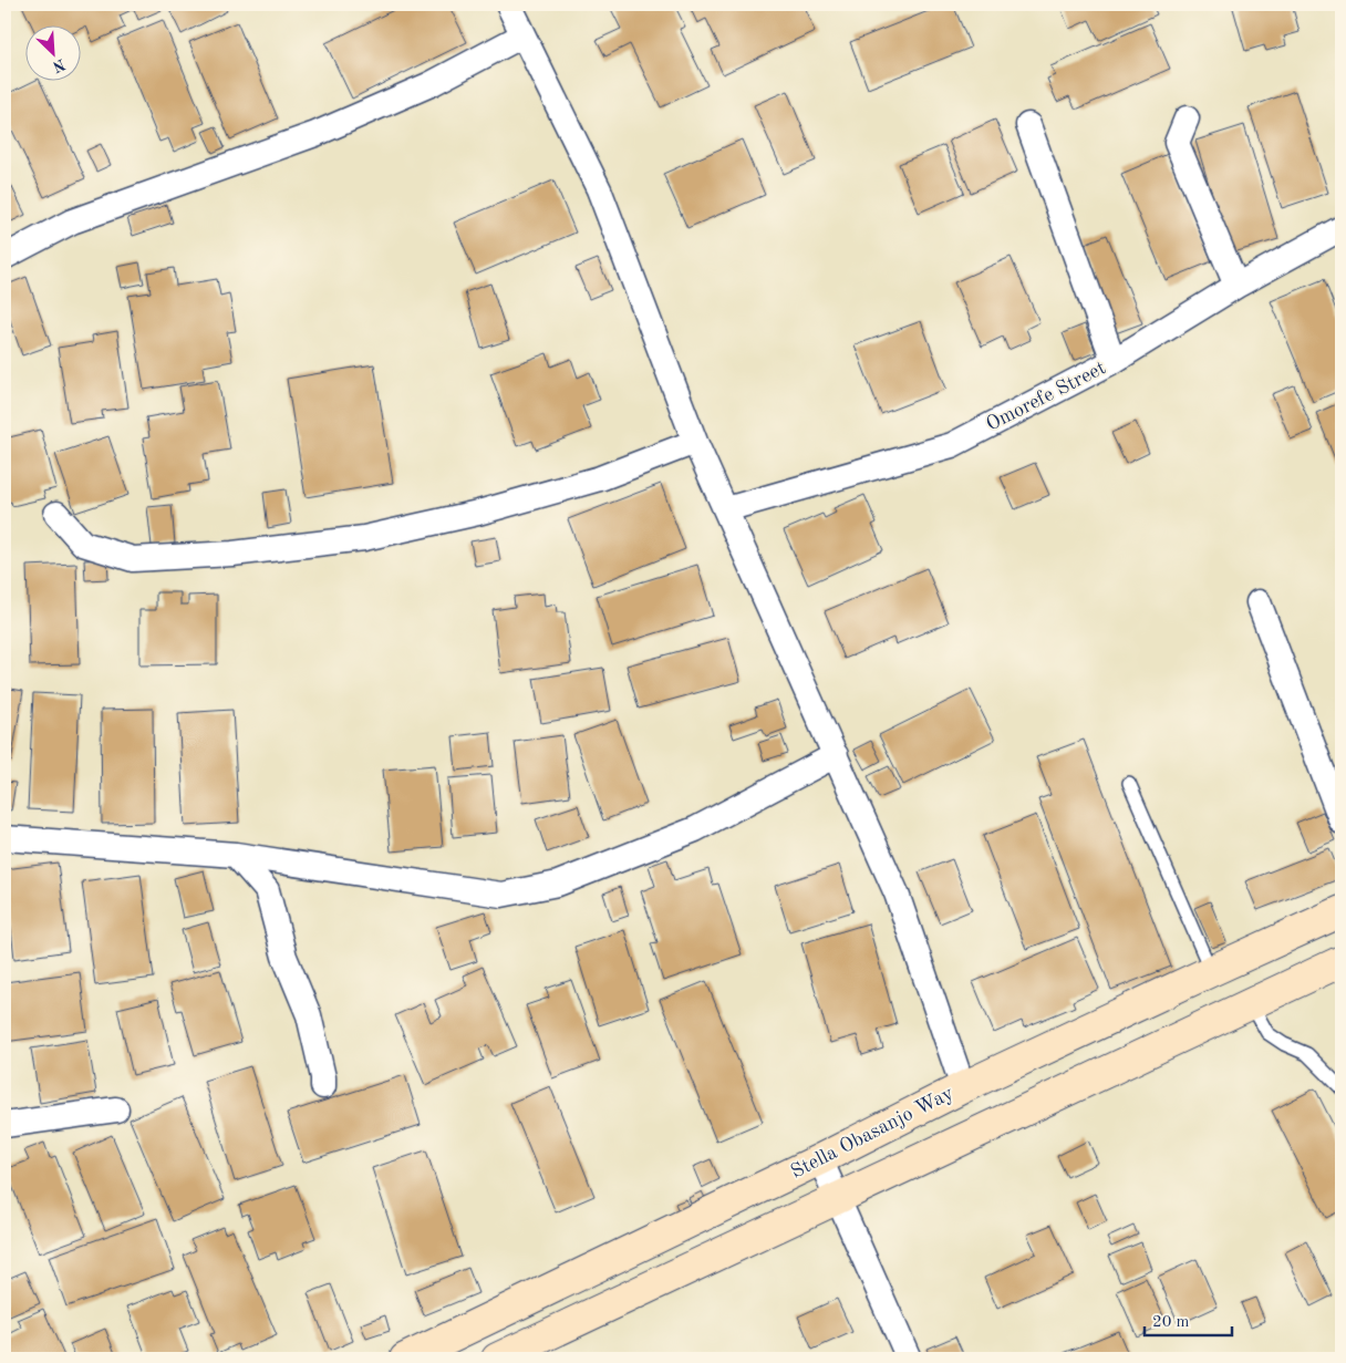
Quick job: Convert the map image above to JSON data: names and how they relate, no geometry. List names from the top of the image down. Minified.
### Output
{"streets":{"street":["Omorefe Street","Stella Obasanjo Way"]},"scale_bar":"20 m","north":"bottom right"}
